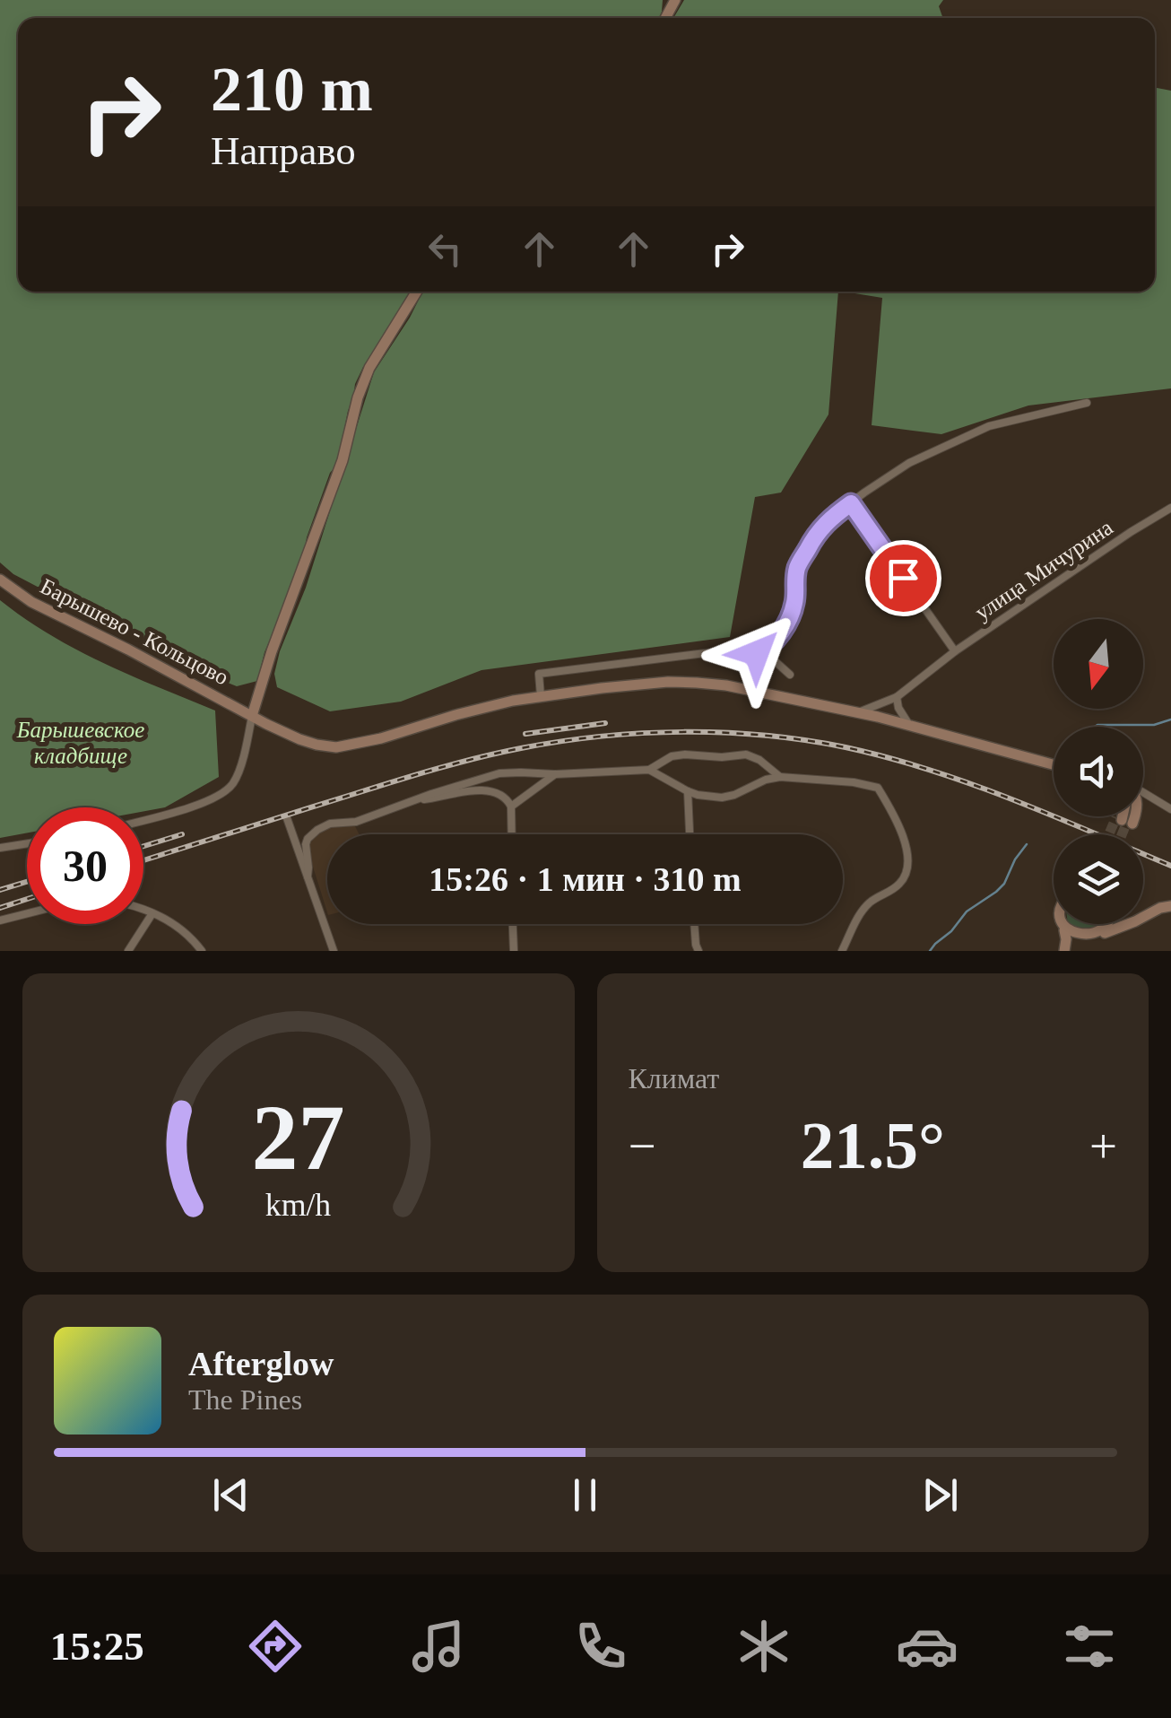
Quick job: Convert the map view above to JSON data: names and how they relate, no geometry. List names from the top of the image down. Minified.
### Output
{"streets":{"main road":["Барышево - Кольцово"],"street":["улица Мичурина"]},"crossings":[["улица Мичурина","Барышево - Кольцово"]],"parks":["Барышевское кладбище"],"north":"bottom","page":{"turn":["210 m","Направо"],"limit":"30","trip":"15:26 · 1 мин · 310 m","tile":"Климат","heat":["−","21.5°","+"],"song":["Afterglow","The Pines"],"tabs":"15:25","gauge":["27","km/h"]}}
